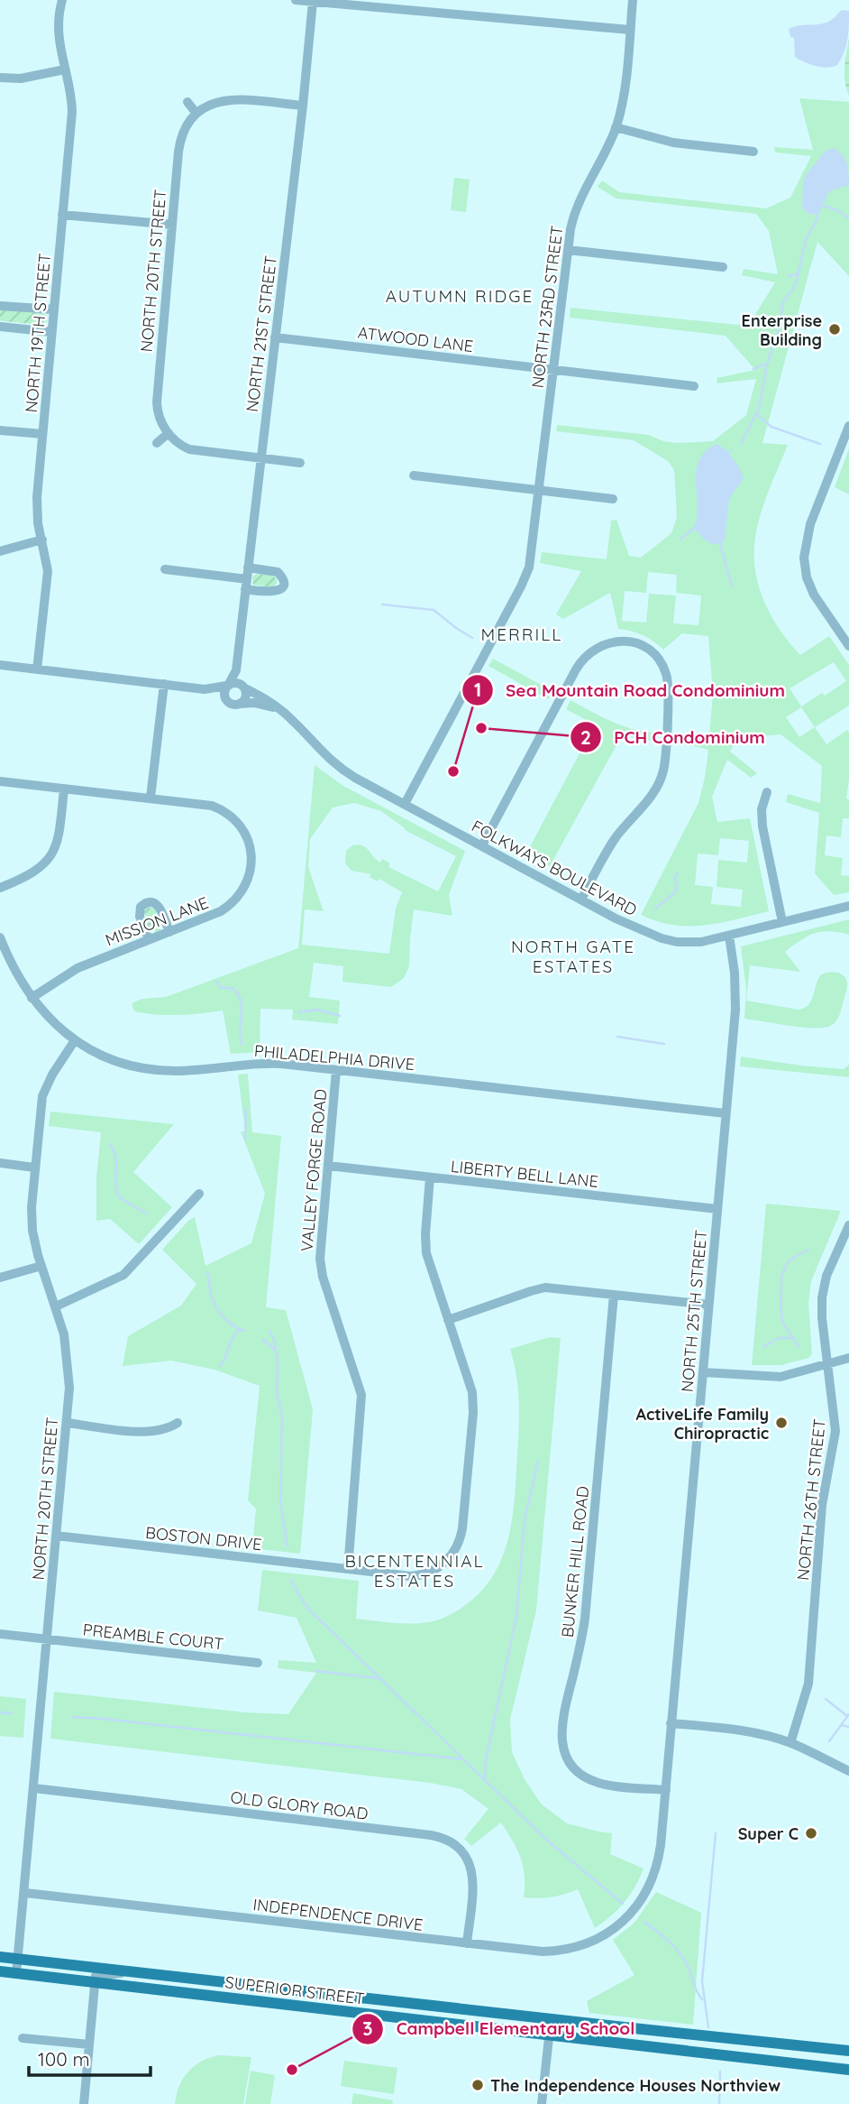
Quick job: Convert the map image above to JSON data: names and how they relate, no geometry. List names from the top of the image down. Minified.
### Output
{"streets":{"main road":["SUPERIOR STREET"],"street":["NORTH 20TH STREET","NORTH 23RD STREET","NORTH 19TH STREET","NORTH 21ST STREET","ATWOOD LANE","FOLKWAYS BOULEVARD","MISSION LANE","PHILADELPHIA DRIVE","VALLEY FORGE ROAD","LIBERTY BELL LANE","NORTH 25TH STREET","NORTH 26TH STREET","BOSTON DRIVE","BUNKER HILL ROAD","PREAMBLE COURT","OLD GLORY ROAD","INDEPENDENCE DRIVE"]},"crossings":[["NORTH 20TH STREET","PHILADELPHIA DRIVE"],["NORTH 20TH STREET","BOSTON DRIVE"],["NORTH 20TH STREET","PREAMBLE COURT"],["NORTH 20TH STREET","OLD GLORY ROAD"],["NORTH 20TH STREET","INDEPENDENCE DRIVE"],["NORTH 20TH STREET","SUPERIOR STREET"],["NORTH 23RD STREET","ATWOOD LANE"],["NORTH 23RD STREET","FOLKWAYS BOULEVARD"],["NORTH 21ST STREET","ATWOOD LANE"],["NORTH 21ST STREET","FOLKWAYS BOULEVARD"],["FOLKWAYS BOULEVARD","NORTH 25TH STREET"],["MISSION LANE","PHILADELPHIA DRIVE"],["PHILADELPHIA DRIVE","VALLEY FORGE ROAD"],["PHILADELPHIA DRIVE","NORTH 25TH STREET"],["VALLEY FORGE ROAD","LIBERTY BELL LANE"],["VALLEY FORGE ROAD","BOSTON DRIVE"],["LIBERTY BELL LANE","NORTH 25TH STREET"],["LIBERTY BELL LANE","BOSTON DRIVE"],["NORTH 25TH STREET","BUNKER HILL ROAD"],["NORTH 25TH STREET","INDEPENDENCE DRIVE"],["OLD GLORY ROAD","INDEPENDENCE DRIVE"]],"districts":["AUTUMN RIDGE","MERRILL","NORTH GATE ESTATES","BICENTENNIAL ESTATES"],"places":["Enterprise Building","PCH Condominium","Sea Mountain Road Condominium","ActiveLife Family Chiropractic","Super C","Campbell Elementary School","The Independence Houses Northview"],"scale_bar":"100 m"}
